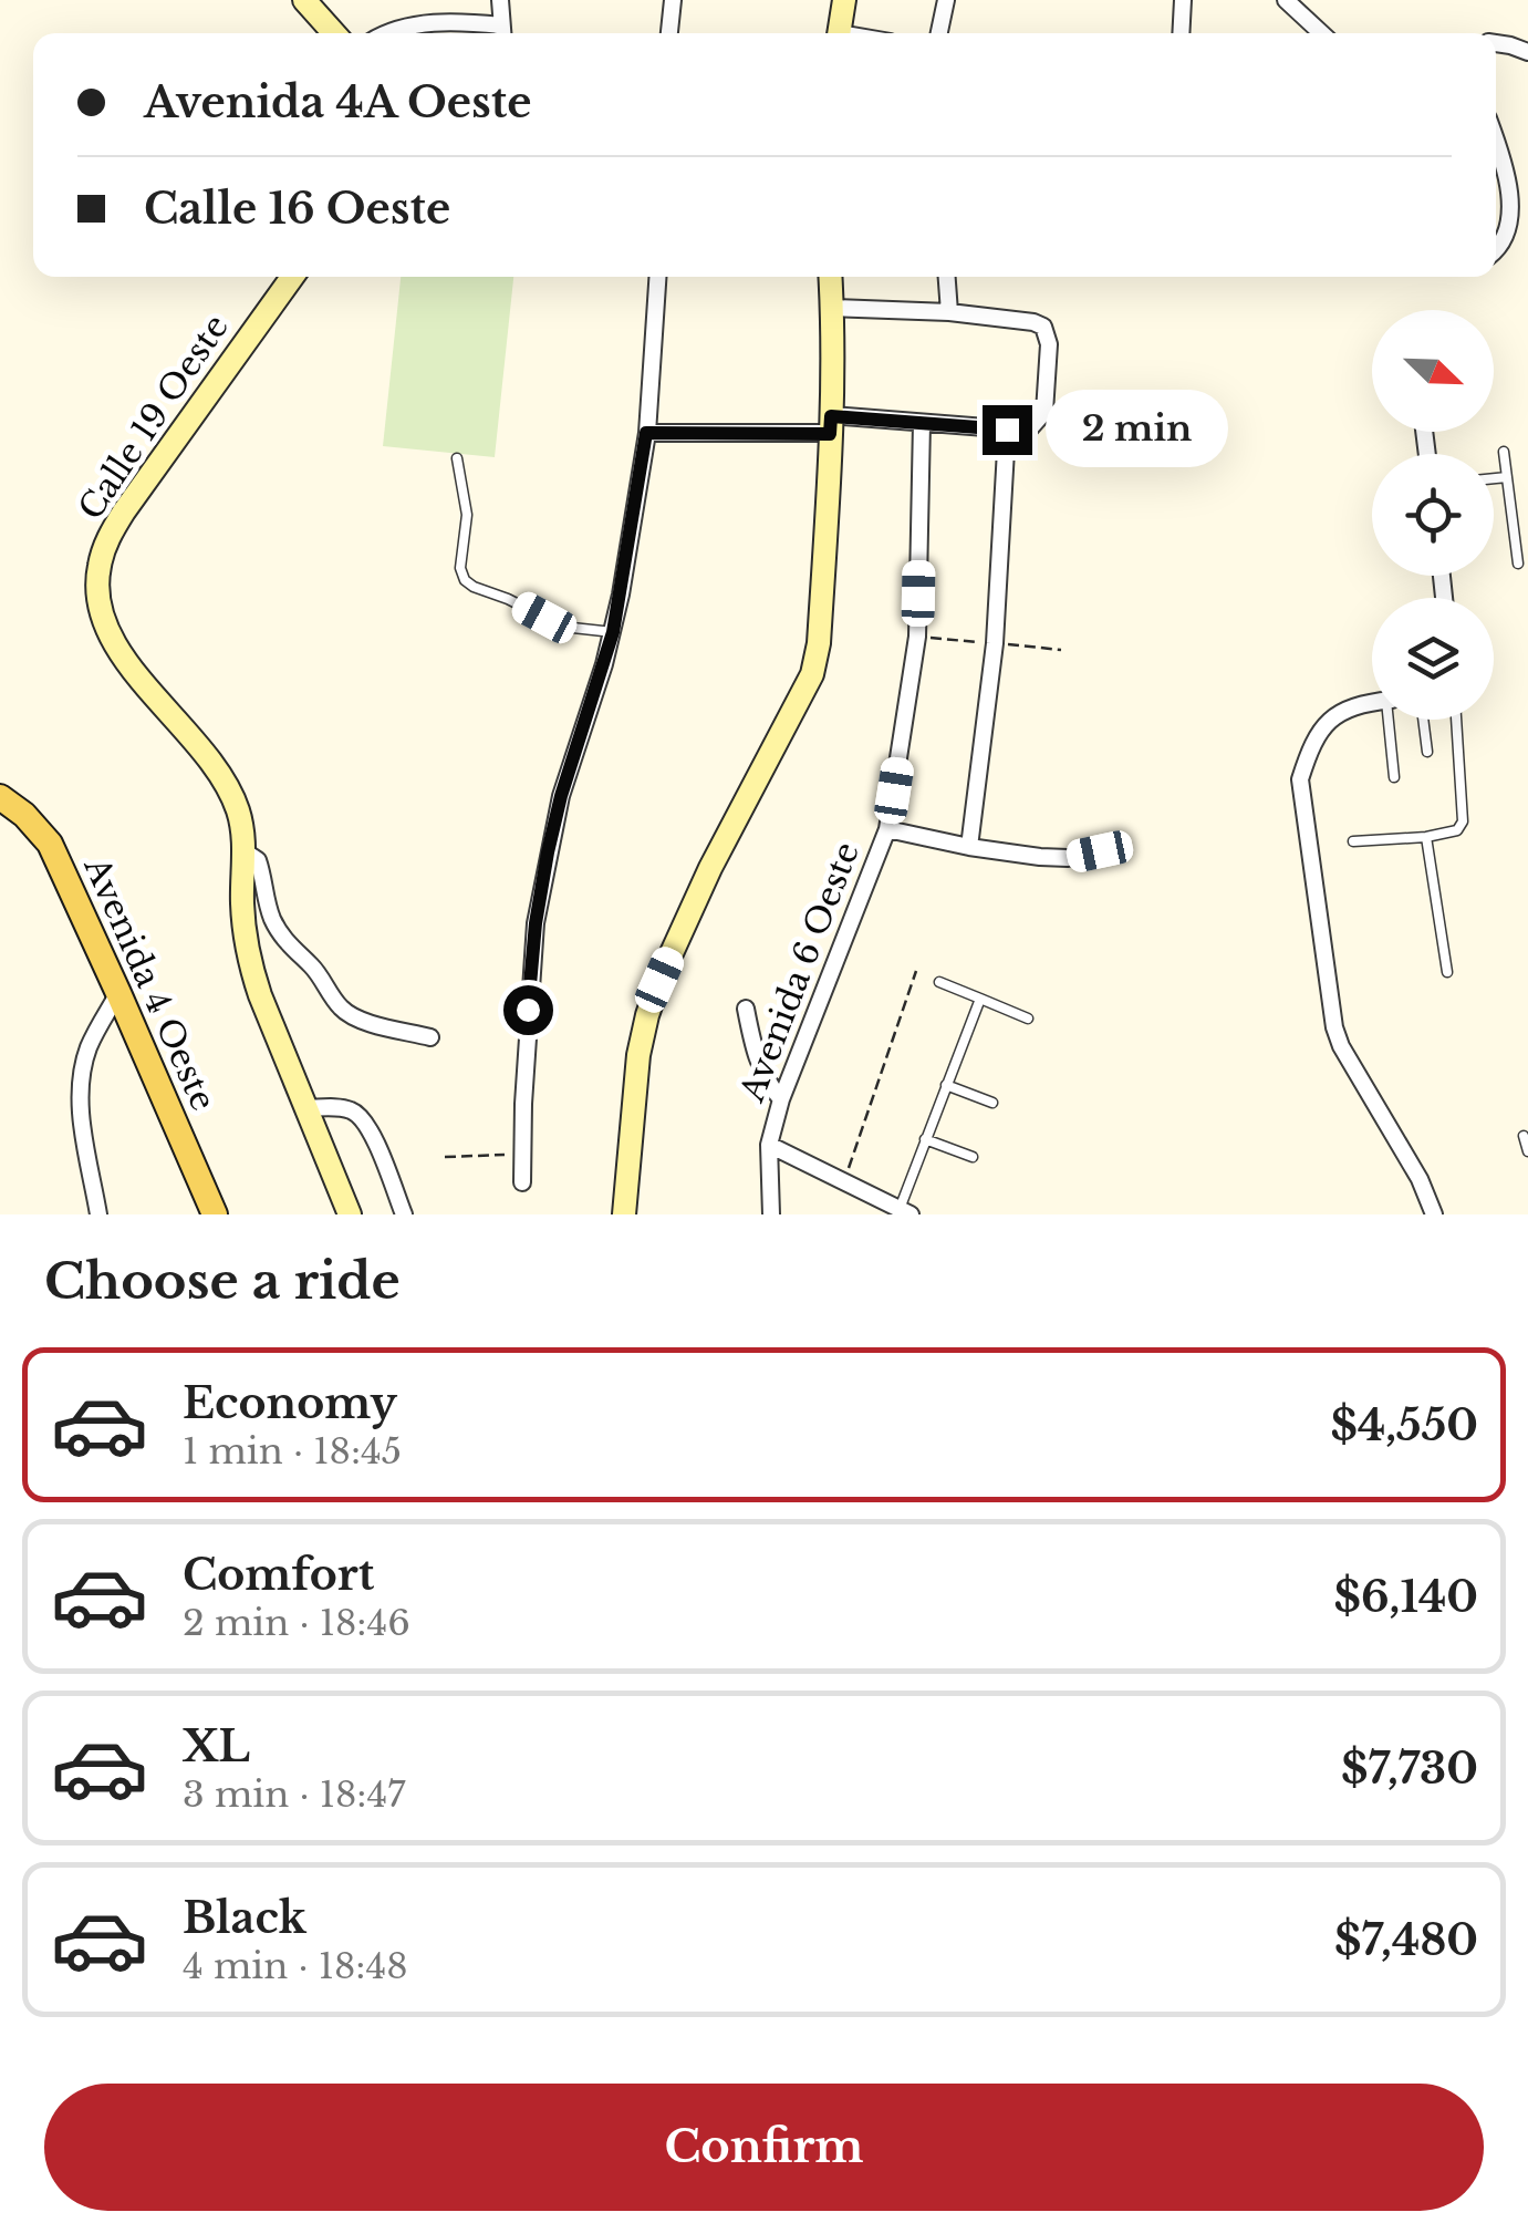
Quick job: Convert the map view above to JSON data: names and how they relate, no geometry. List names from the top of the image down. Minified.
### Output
{"streets":{"main road":["Avenida 4 Oeste"],"street":["Calle 19 Oeste","Avenida 6 Oeste"]},"north":"bottom right","page":{"banner":["Avenida 4A Oeste","Calle 16 Oeste"],"bubble":"2 min","heading":"Choose a ride","list":[{"name":"Economy","note":"1 min · 18:45","value":"$4,550"},{"name":"Comfort","note":"2 min · 18:46","value":"$6,140"},{"name":"XL","note":"3 min · 18:47","value":"$7,730"},{"name":"Black","note":"4 min · 18:48","value":"$7,480"}],"buttons":"Confirm"}}
